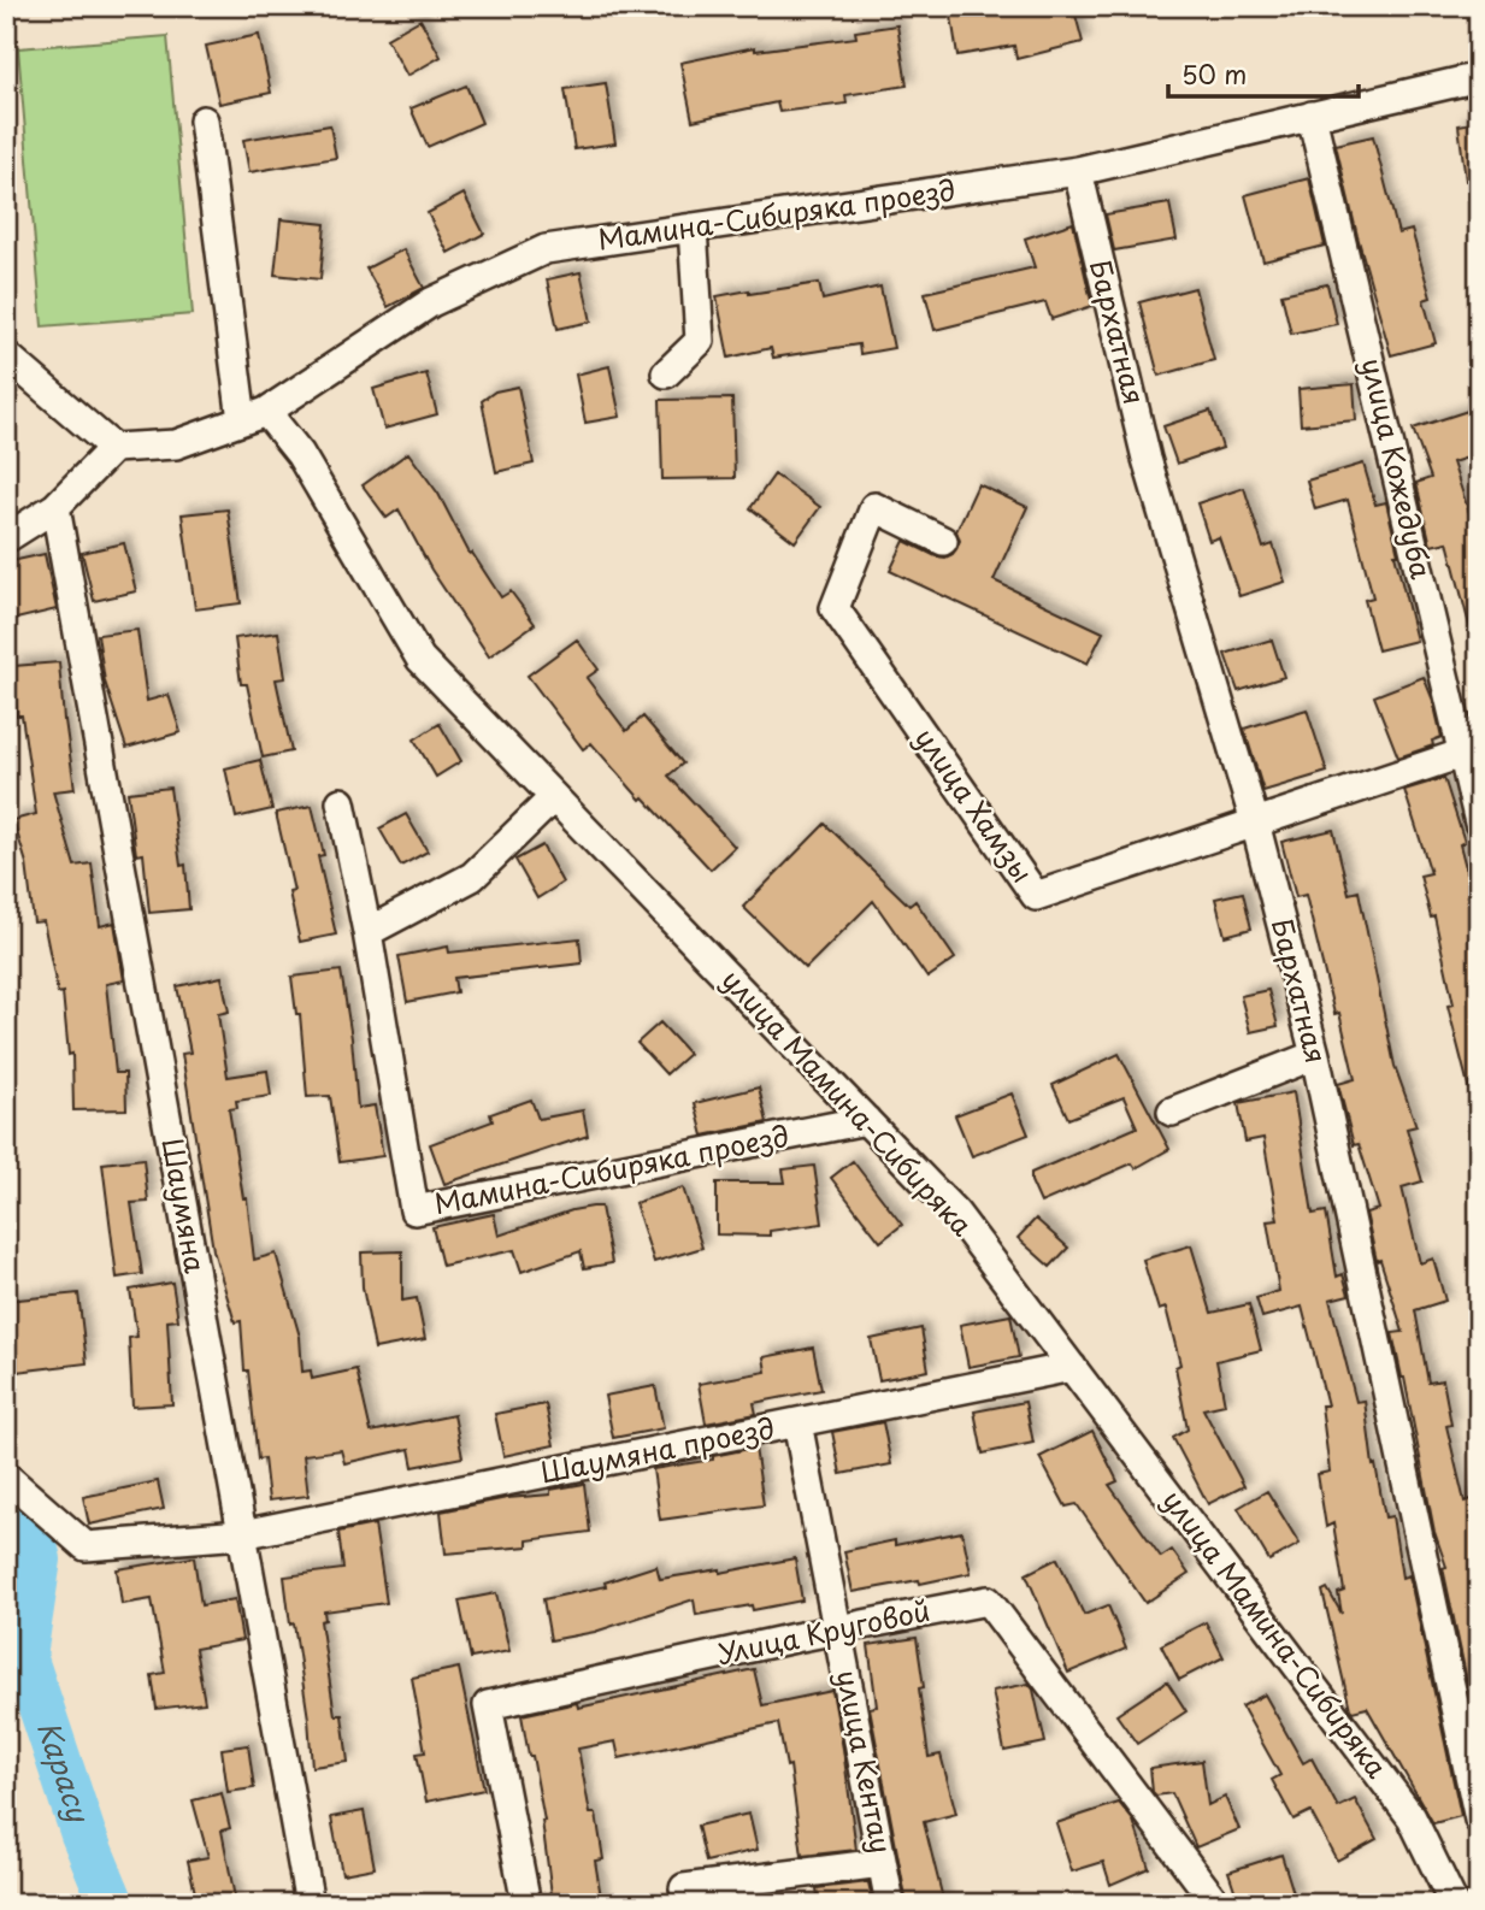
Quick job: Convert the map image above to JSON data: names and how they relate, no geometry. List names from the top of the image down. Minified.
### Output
{"streets":{"street":["Мамина-Сибиряка проезд","Бархатная","улица Кожедуба","улица Хамзы","улица Мамина-Сибиряка","Шаумяна","Шаумяна проезд","Улица Круговой","улица Кентау"]},"crossings":[["Мамина-Сибиряка проезд","Бархатная"],["Мамина-Сибиряка проезд","улица Кожедуба"],["Мамина-Сибиряка проезд","улица Мамина-Сибиряка"],["Бархатная","улица Хамзы"],["улица Кожедуба","улица Хамзы"],["улица Мамина-Сибиряка","Шаумяна проезд"],["Шаумяна","Шаумяна проезд"],["Шаумяна проезд","улица Кентау"],["Улица Круговой","улица Кентау"]],"water":["Карасу"],"scale_bar":"50 m"}
